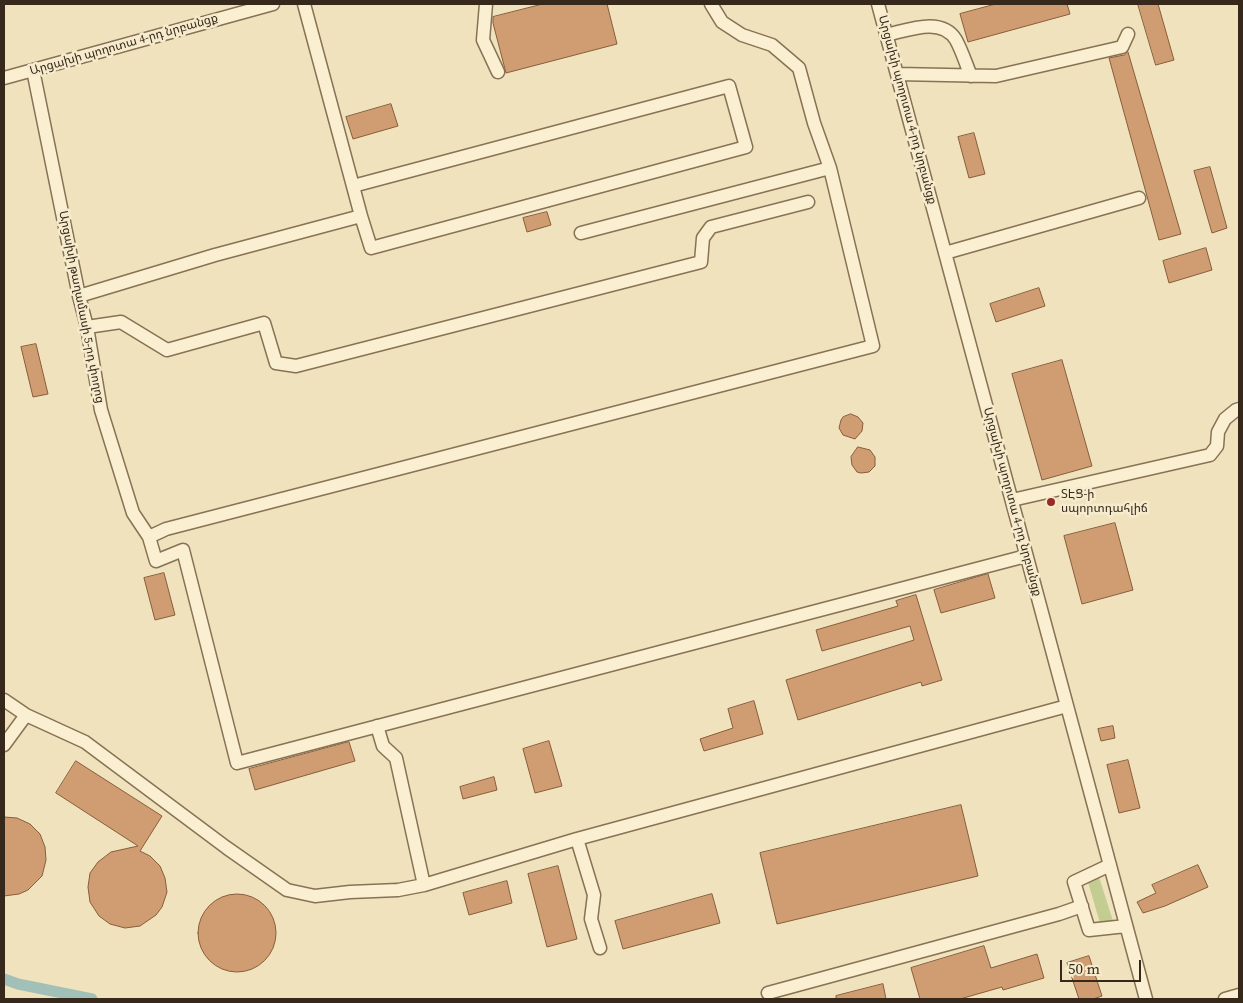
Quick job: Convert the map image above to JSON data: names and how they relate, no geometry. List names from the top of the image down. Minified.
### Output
{"streets":{"street":["Արցախի պողոտա 4-րդ նրբանցք","Արցախի թաղամասի 5-րդ փողոց"]},"crossings":[["Արցախի պողոտա 4-րդ նրբանցք","Արցախի թաղամասի 5-րդ փողոց"]],"places":["ՏԷՑ-ի սպորտդահլիճ"],"scale_bar":"50 m"}
